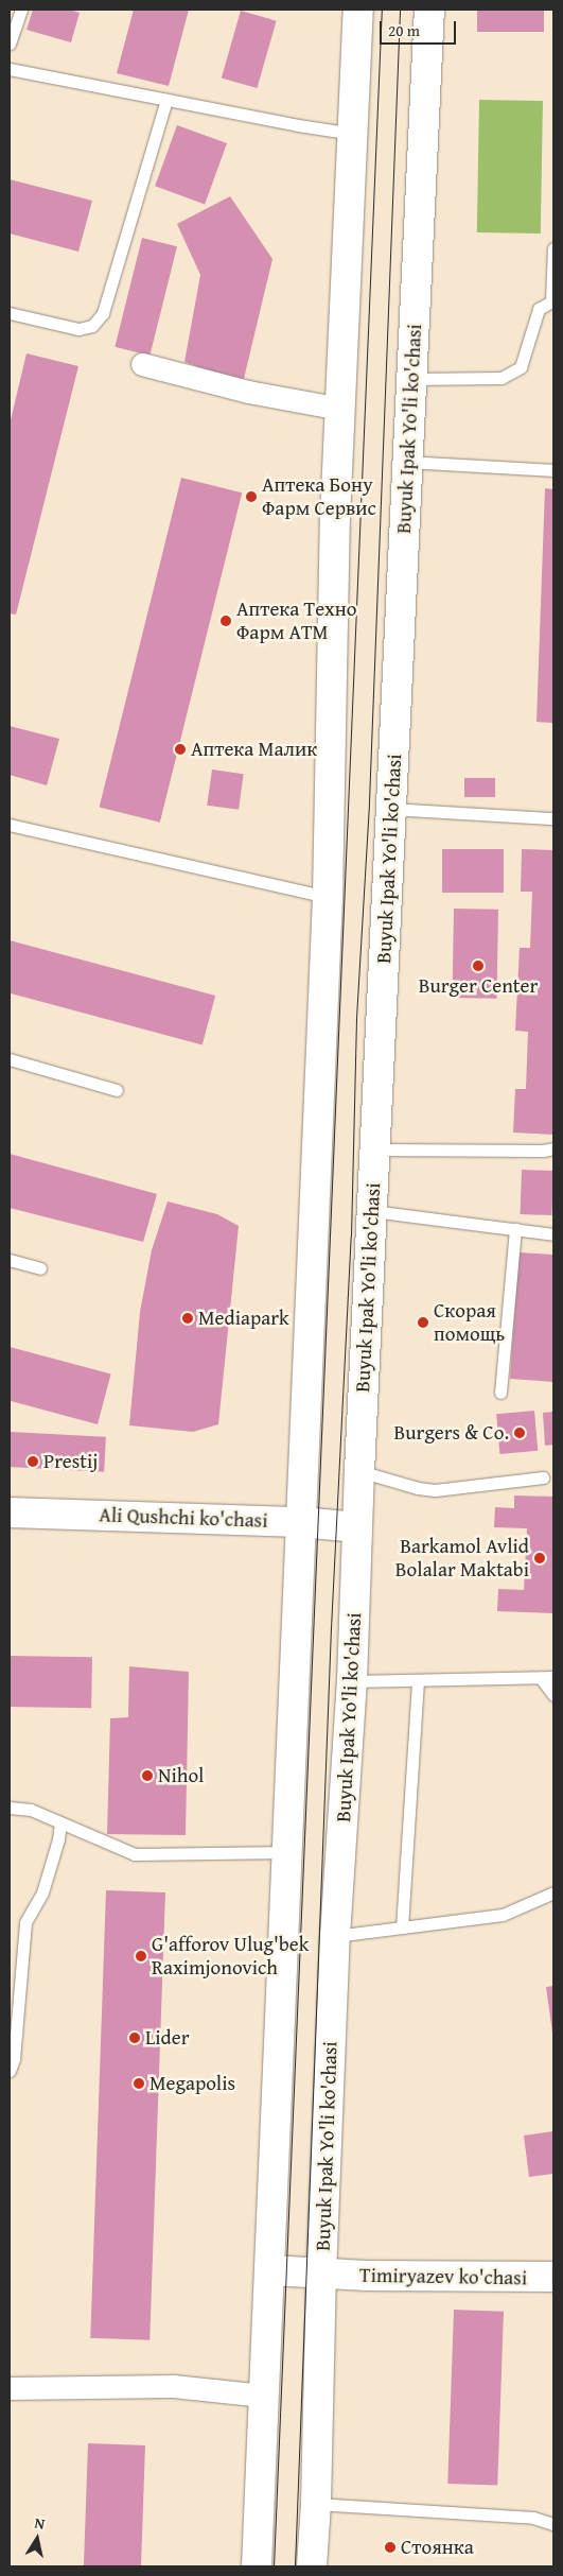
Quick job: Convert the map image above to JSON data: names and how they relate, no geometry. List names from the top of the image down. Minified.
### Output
{"streets":{"main road":["Buyuk Ipak Yo'li ko'chasi","Ali Qushchi ko'chasi","Timiryazev ko'chasi"]},"crossings":[["Buyuk Ipak Yo'li ko'chasi","Ali Qushchi ko'chasi"],["Buyuk Ipak Yo'li ko'chasi","Timiryazev ko'chasi"]],"places":["Аптека Бону Фарм Сервис","Аптека Техно Фарм АТМ","Аптека Малик","Burger Center","Mediapark","Скорая помощь","Burgers & Co.","Prestij","Barkamol Avlid Bolalar Maktabi","Nihol","G'afforov Ulug'bek Raximjonovich","Lider","Megapolis","Стоянка"],"scale_bar":"20 m","north":"top"}
